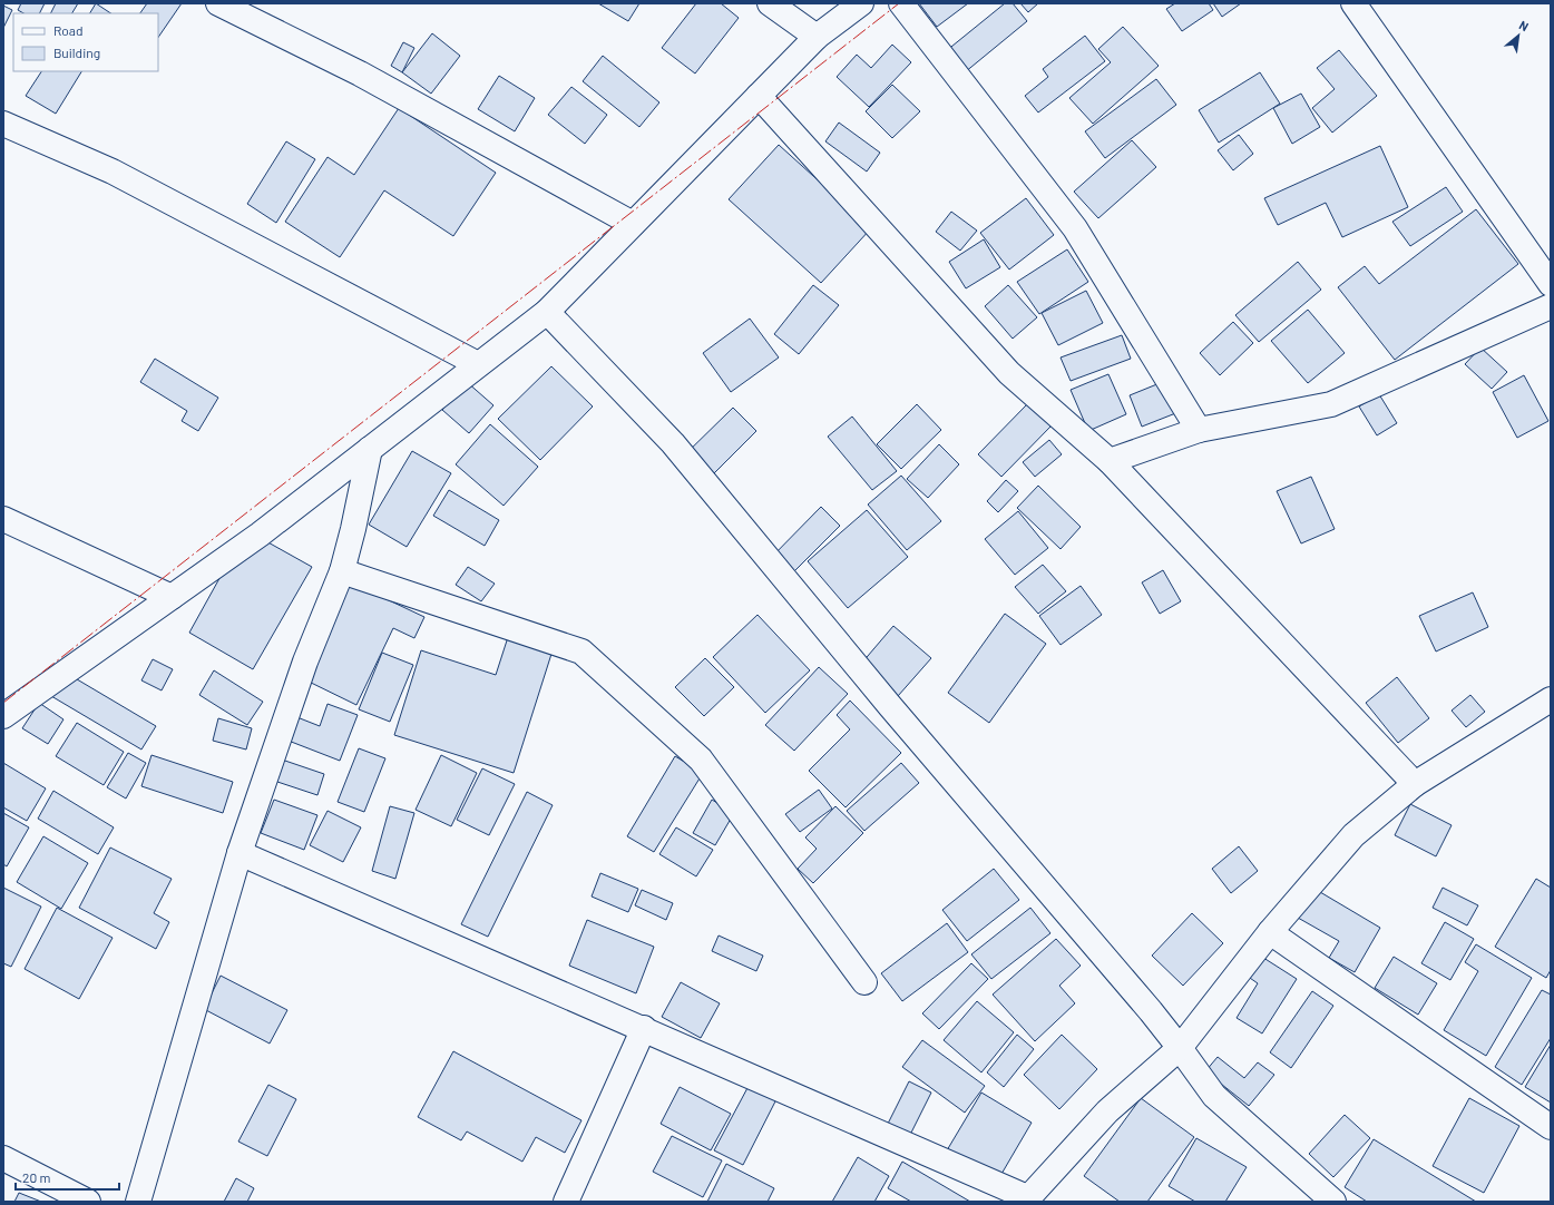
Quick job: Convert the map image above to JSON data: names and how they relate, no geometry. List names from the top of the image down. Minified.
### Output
{"legend":["Road","Building"],"scale_bar":"20 m","north":"top right"}
